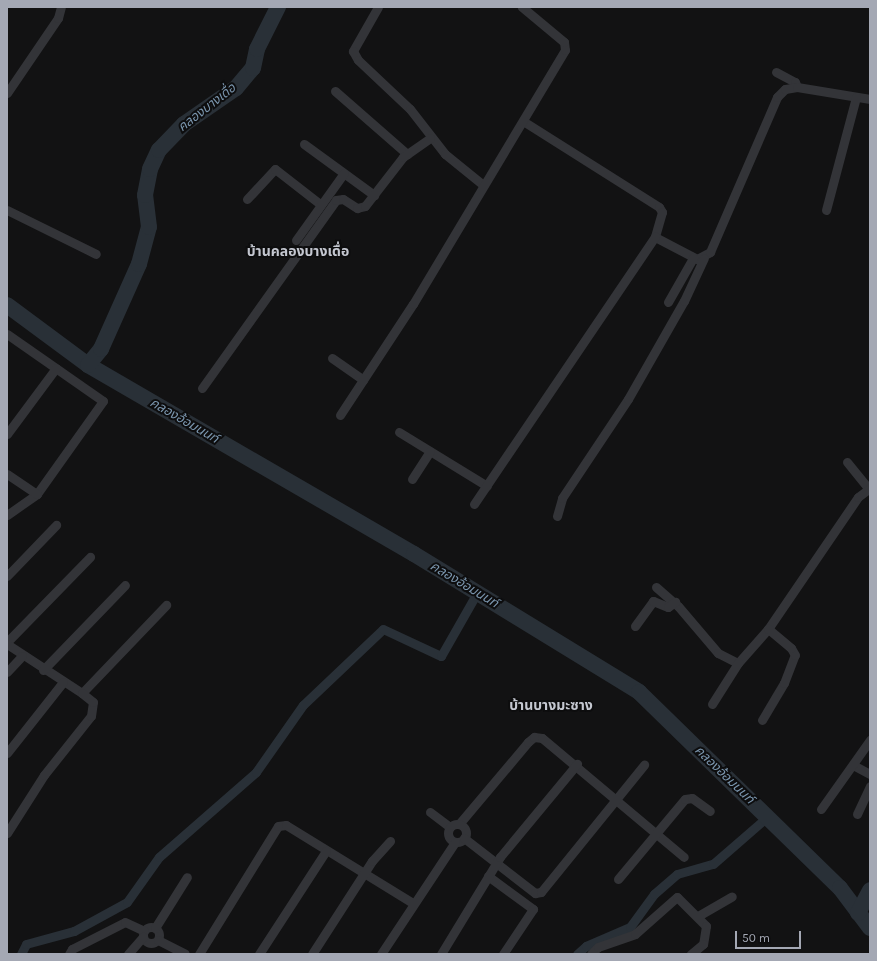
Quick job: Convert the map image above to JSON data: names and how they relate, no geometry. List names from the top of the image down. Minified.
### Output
{"districts":["บ้านคลองบางเดื่อ","บ้านบางมะซาง"],"water":["คลองบางเดื่อ","คลองอ้อมนนท์"],"scale_bar":"50 m"}
